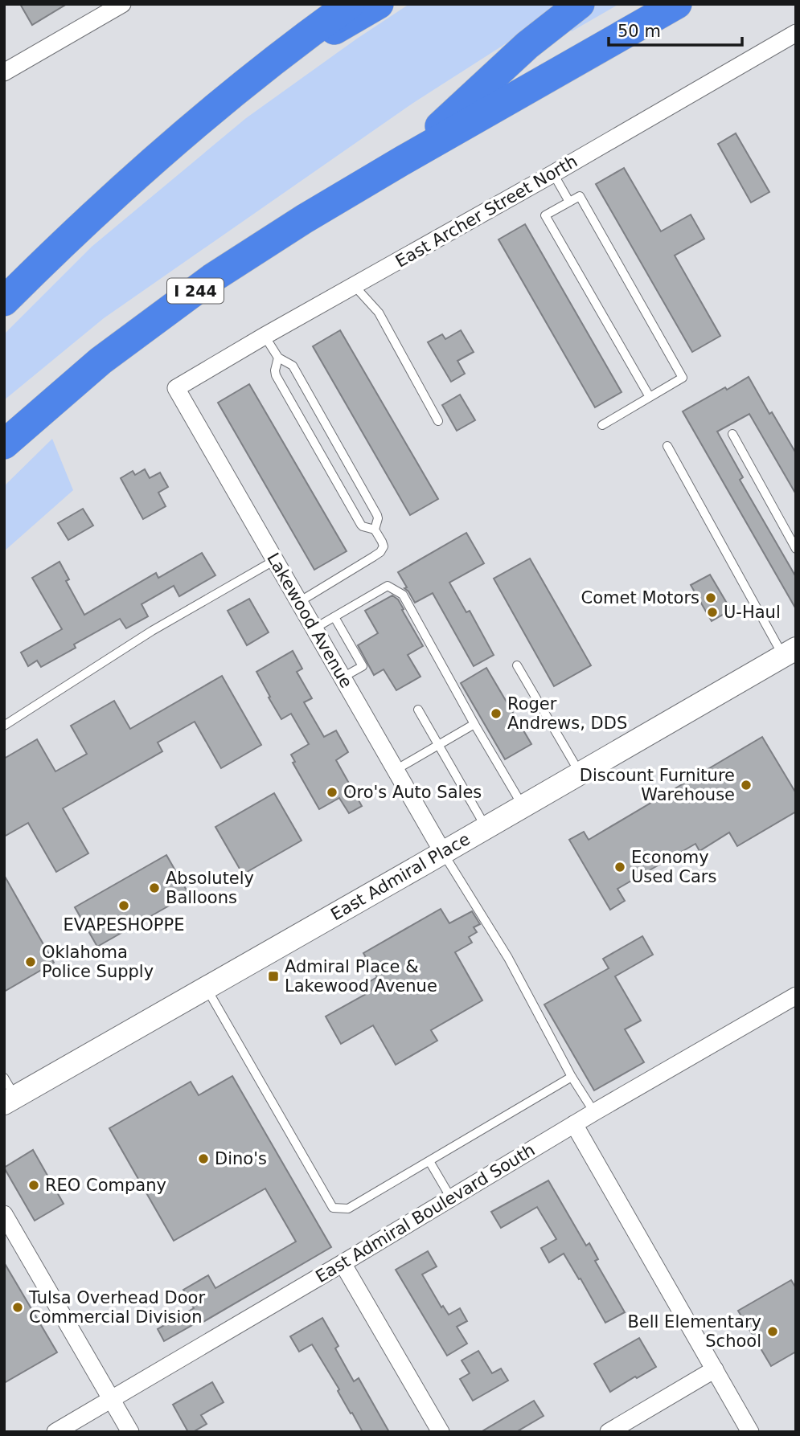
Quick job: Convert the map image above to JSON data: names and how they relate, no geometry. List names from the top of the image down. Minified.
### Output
{"streets":{"highway":["I 244"],"main road":["East Admiral Place"],"street":["East Archer Street North","Lakewood Avenue","East Admiral Boulevard South"]},"crossings":[["East Archer Street North","Lakewood Avenue"],["Lakewood Avenue","East Admiral Place"]],"places":{"other":["Comet Motors","U-Haul","Roger Andrews, DDS","Discount Furniture Warehouse","Oro's Auto Sales","Economy Used Cars","Absolutely Balloons","EVAPESHOPPE","Oklahoma Police Supply","Dino's","REO Company","Tulsa Overhead Door Commercial Division","Bell Elementary School"],"transit":["Admiral Place & Lakewood Avenue"]},"scale_bar":"50 m"}
